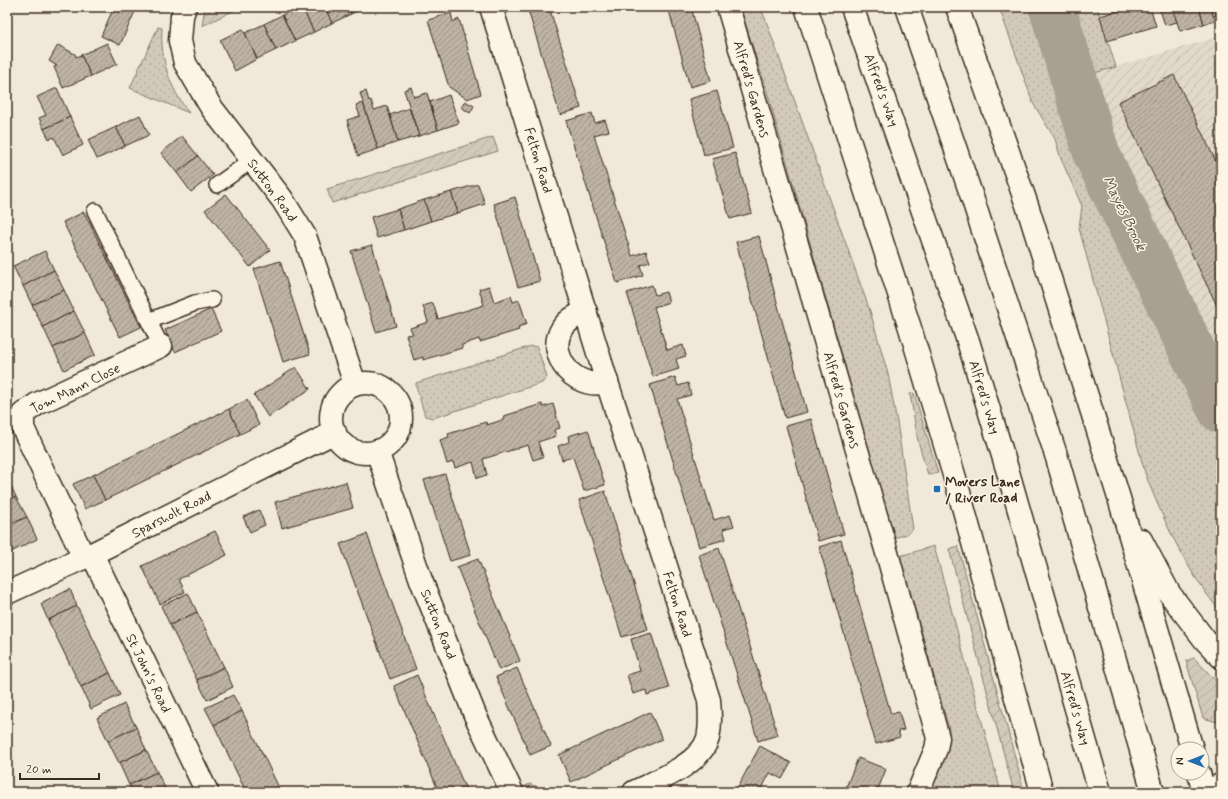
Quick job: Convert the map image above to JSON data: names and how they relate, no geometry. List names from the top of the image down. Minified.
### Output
{"streets":{"main road":["Alfred's Gardens","Alfred's Way","Felton Road","Sutton Road","Tom Mann Close","Sparsholt Road","St John's Road"]},"crossings":[["Sutton Road","Sparsholt Road"],["Tom Mann Close","Sparsholt Road"],["Tom Mann Close","St John's Road"],["Sparsholt Road","St John's Road"]],"water":["Mayes Brook"],"places":{"transit":["Movers Lane / River Road"]},"scale_bar":"20 m","north":"left"}
